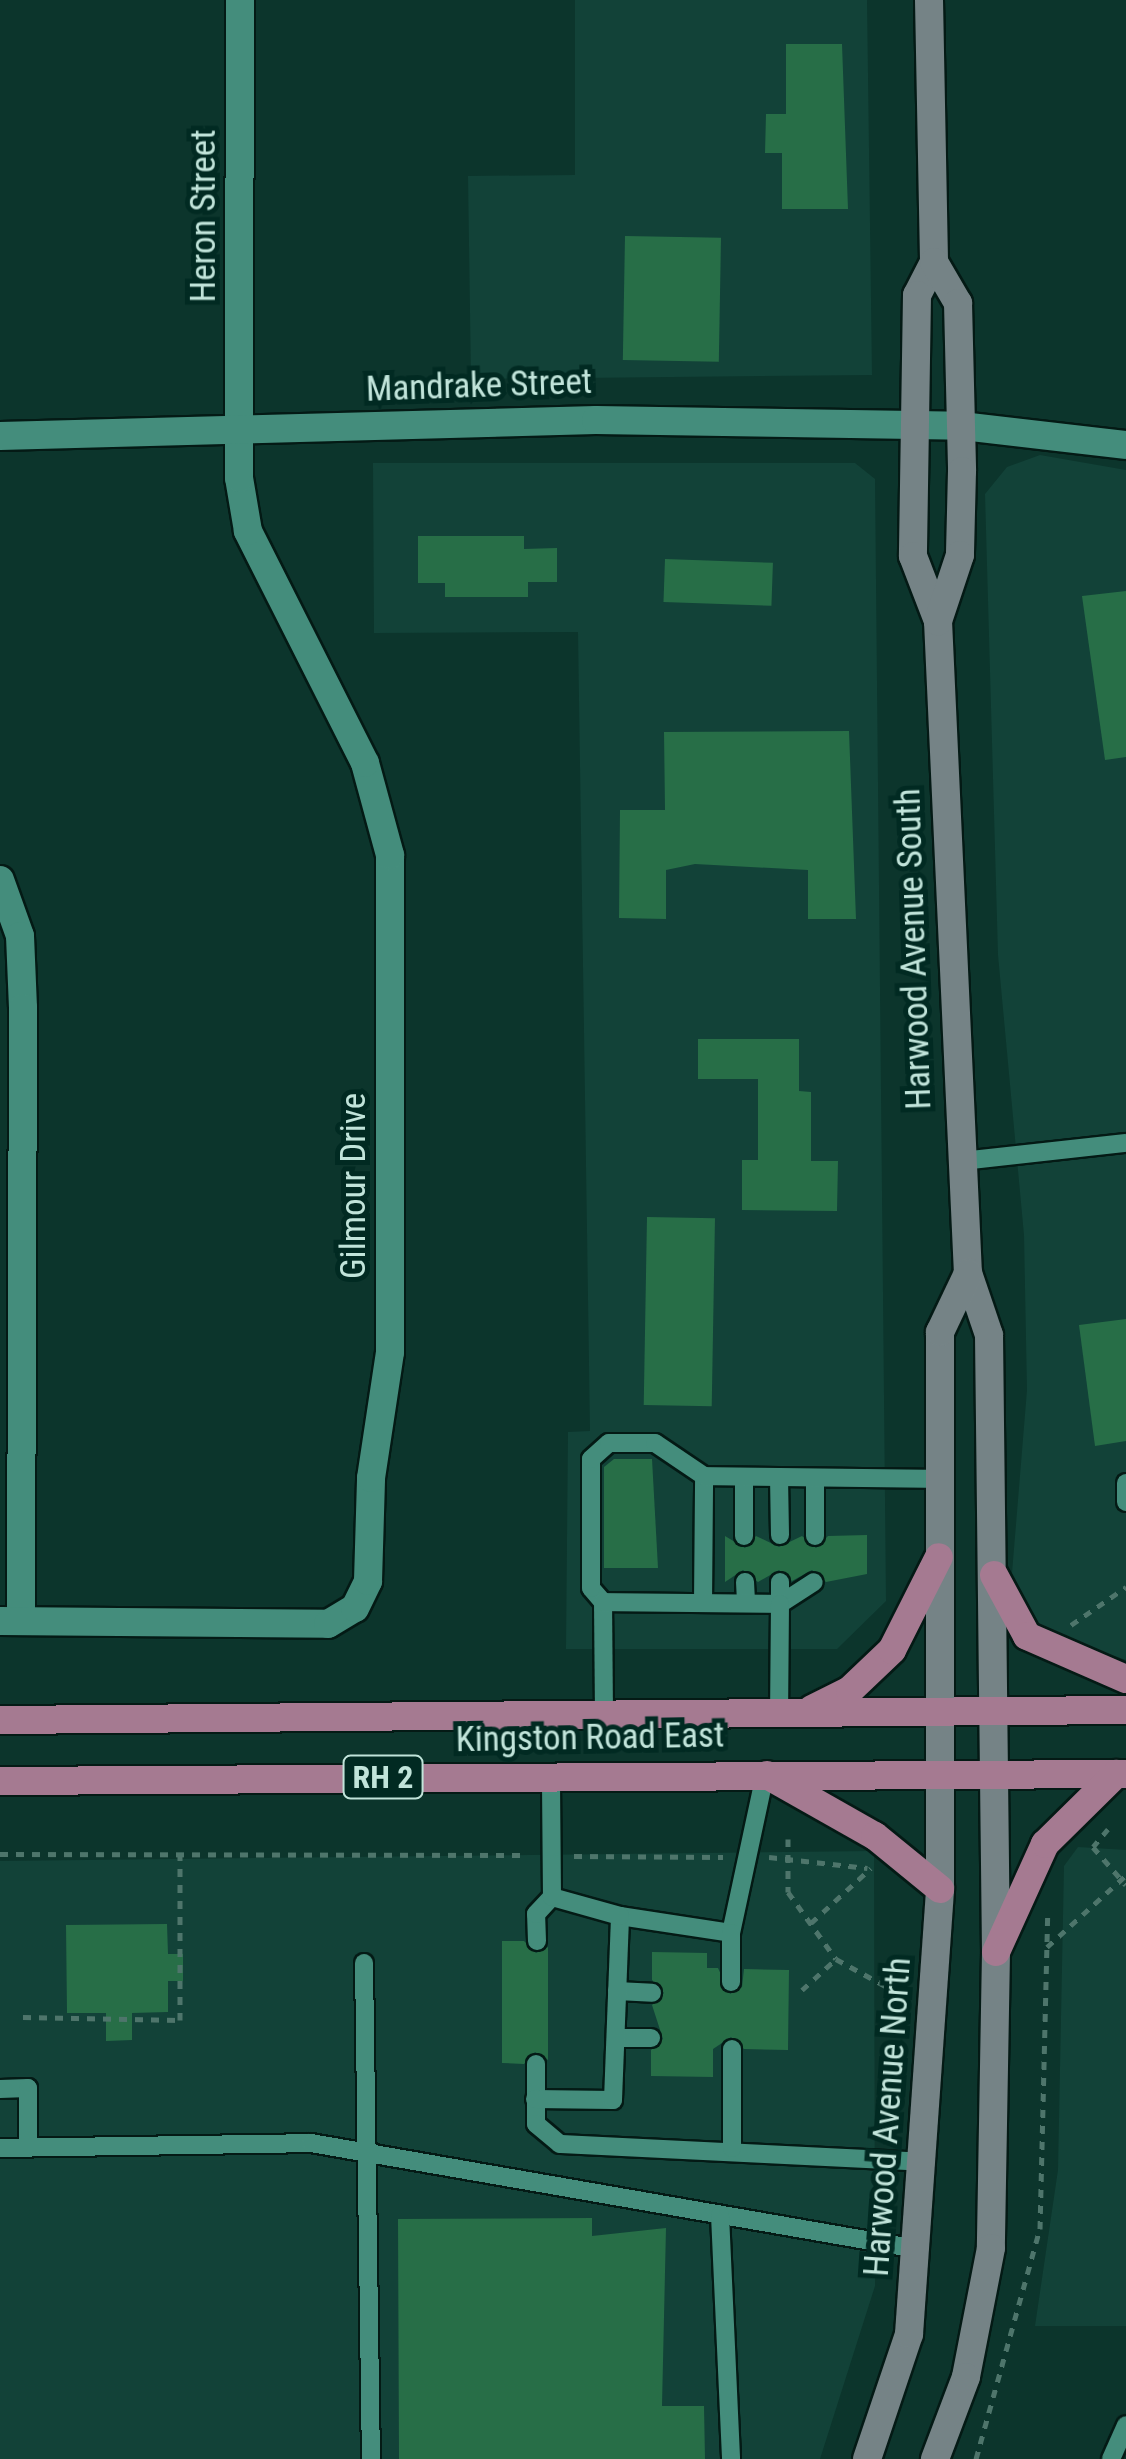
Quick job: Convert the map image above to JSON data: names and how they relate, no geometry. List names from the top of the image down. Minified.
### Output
{"streets":{"main road":["Harwood Avenue South","Kingston Road East","RH 2","Harwood Avenue North"],"street":["Heron Street","Mandrake Street","Gilmour Drive"]},"crossings":[["Heron Street","Mandrake Street"],["Heron Street","Gilmour Drive"],["Mandrake Street","Harwood Avenue South"],["Mandrake Street","Gilmour Drive"],["Harwood Avenue South","Kingston Road East"],["Harwood Avenue South","RH 2"],["Harwood Avenue South","Harwood Avenue North"],["Kingston Road East","RH 2"],["Kingston Road East","Harwood Avenue North"],["RH 2","Harwood Avenue North"]]}
